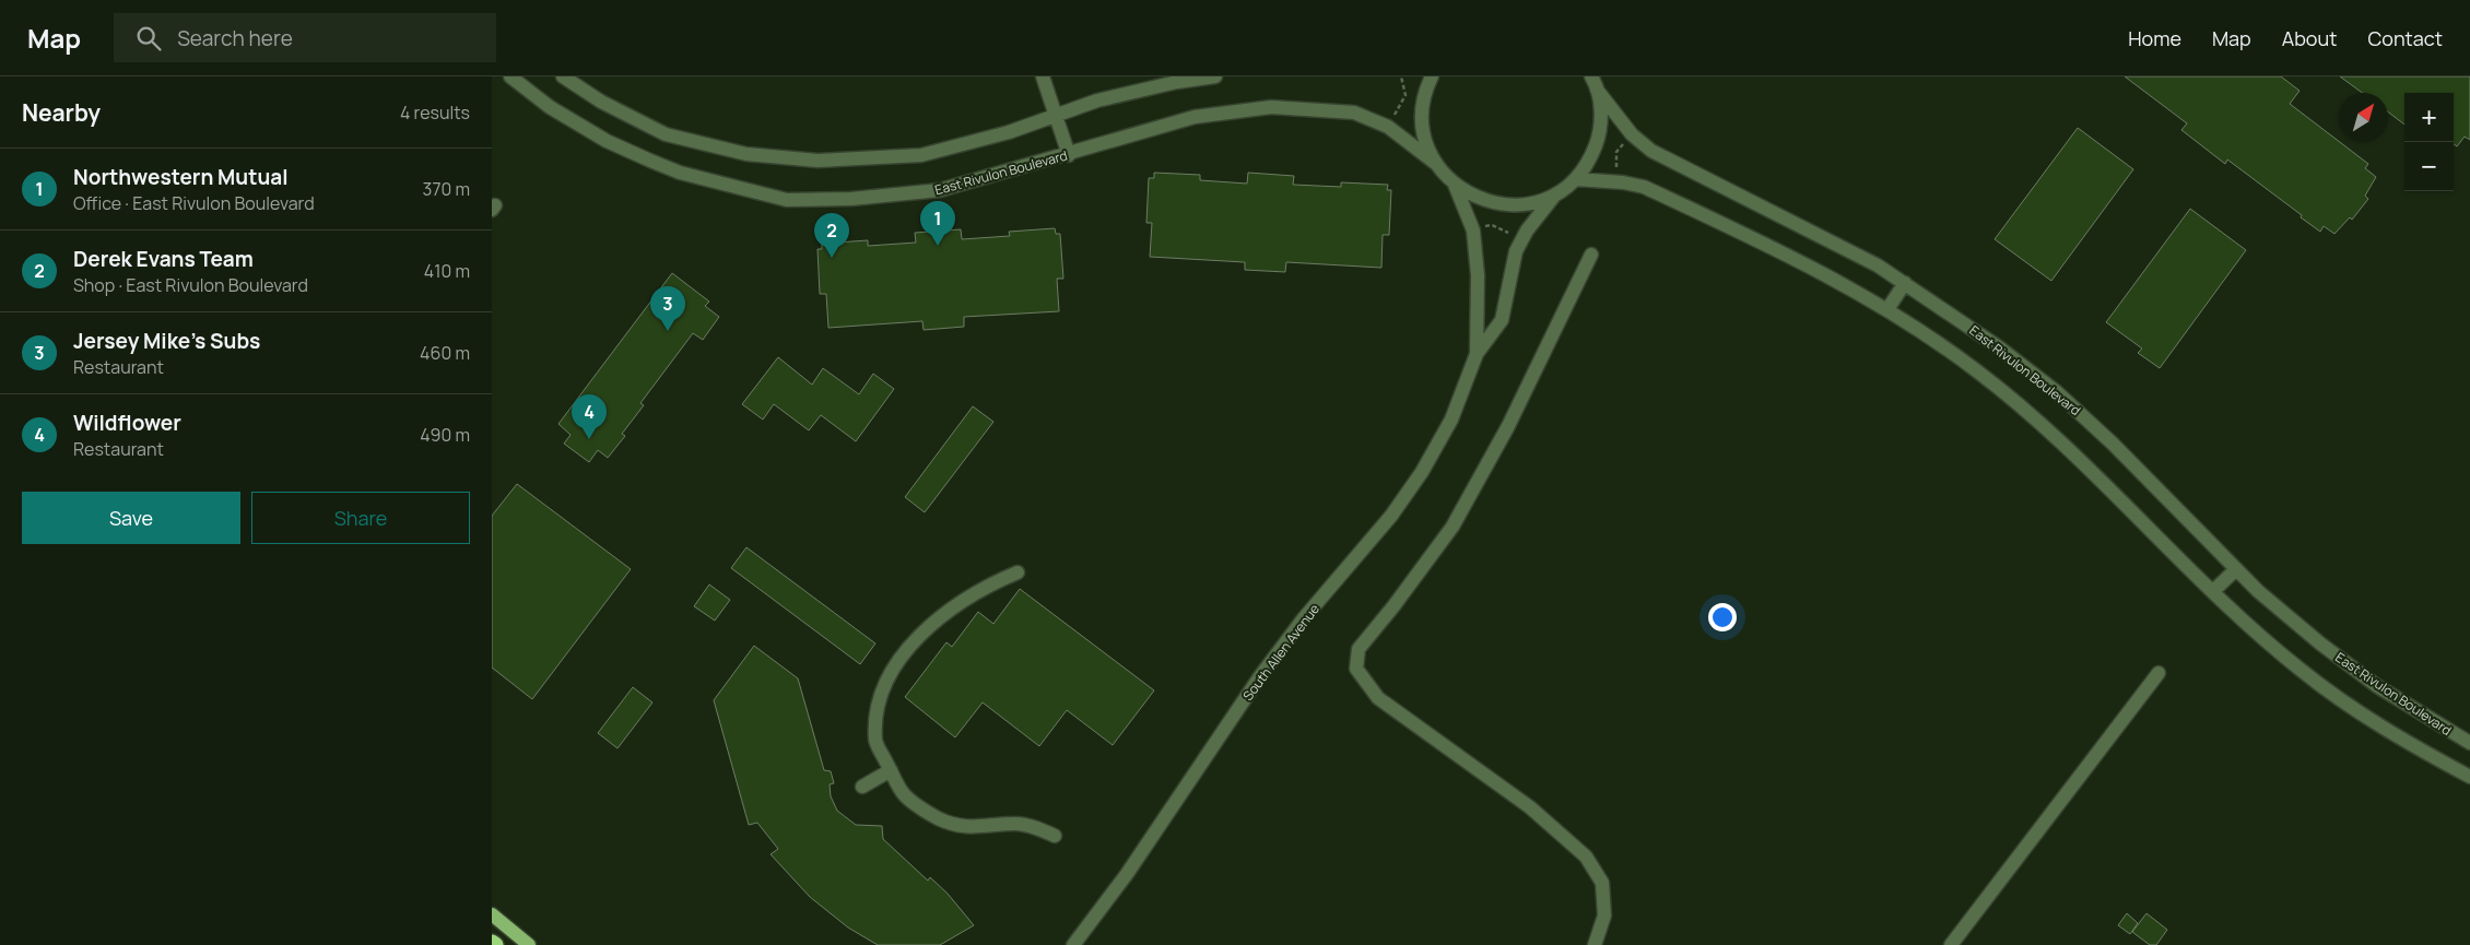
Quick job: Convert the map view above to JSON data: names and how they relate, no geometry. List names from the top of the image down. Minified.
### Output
{"streets":{"street":["East Rivulon Boulevard","South Allen Avenue"]},"north":"top right","page":{"header":"Map","search":"Search here","nav":["Home","Map","About","Contact"],"heading":["Nearby","4 results"],"map_buttons":["+","−"],"list":[{"mark":"1","name":"Northwestern Mutual","note":"Office · East Rivulon Boulevard","value":"370 m"},{"mark":"2","name":"Derek Evans Team","note":"Shop · East Rivulon Boulevard","value":"410 m"},{"mark":"3","name":"Jersey Mike's Subs","note":"Restaurant","value":"460 m"},{"mark":"4","name":"Wildflower","note":"Restaurant","value":"490 m"}],"pins":["1","2","3","4"],"buttons":["Save","Share"]}}
